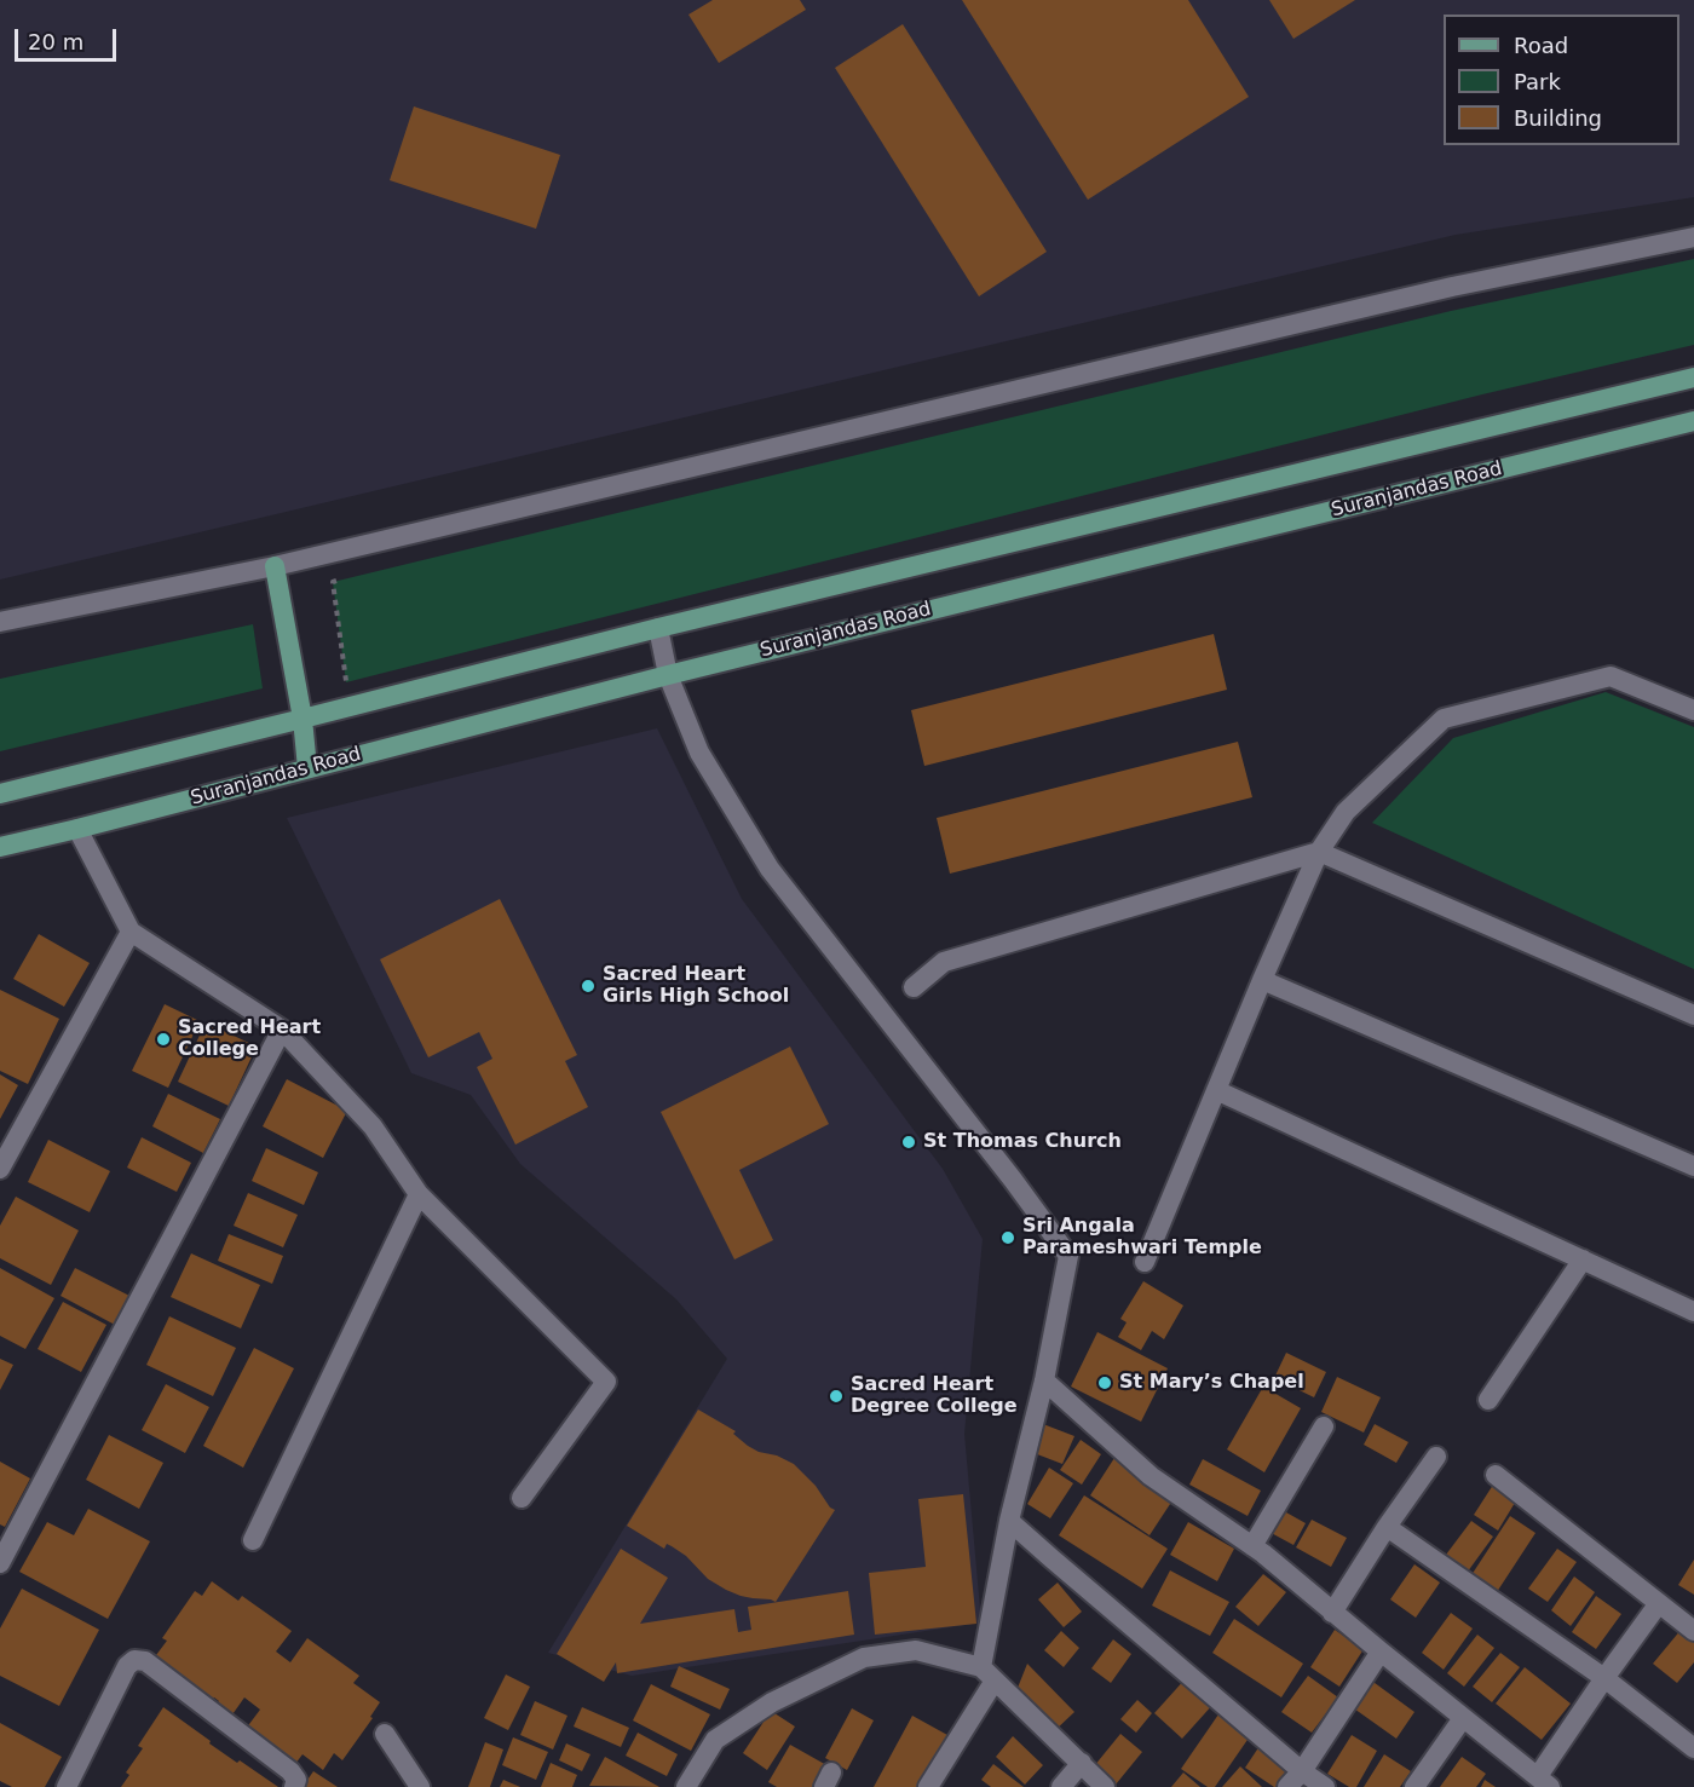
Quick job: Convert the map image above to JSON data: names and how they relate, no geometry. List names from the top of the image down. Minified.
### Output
{"streets":{"main road":["Suranjandas Road"]},"places":["Sacred Heart Girls High School","Sacred Heart College","St Thomas Church","Sri Angala Parameshwari Temple","St Mary’s Chapel","Sacred Heart Degree College"],"legend":["Road","Park","Building"],"scale_bar":"20 m"}
